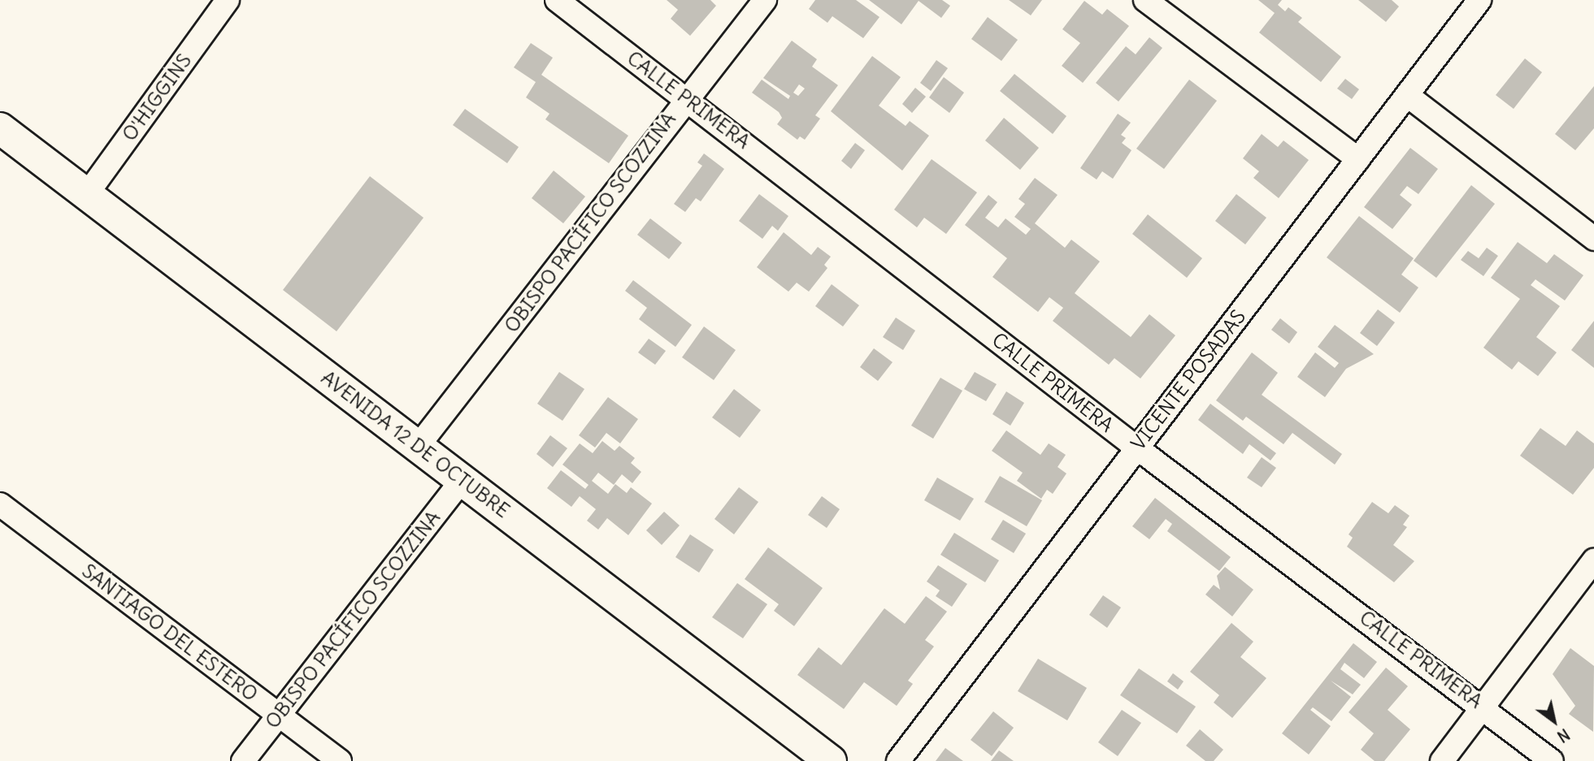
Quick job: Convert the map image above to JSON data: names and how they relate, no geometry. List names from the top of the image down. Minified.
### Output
{"streets":{"main road":["AVENIDA 12 DE OCTUBRE"],"street":["O'HIGGINS","CALLE PRIMERA","OBISPO PACÍFICO SCOZZINA","VICENTE POSADAS","SANTIAGO DEL ESTERO"]},"crossings":[["O'HIGGINS","AVENIDA 12 DE OCTUBRE"],["CALLE PRIMERA","OBISPO PACÍFICO SCOZZINA"],["CALLE PRIMERA","VICENTE POSADAS"],["OBISPO PACÍFICO SCOZZINA","AVENIDA 12 DE OCTUBRE"],["OBISPO PACÍFICO SCOZZINA","SANTIAGO DEL ESTERO"]],"north":"bottom right"}
